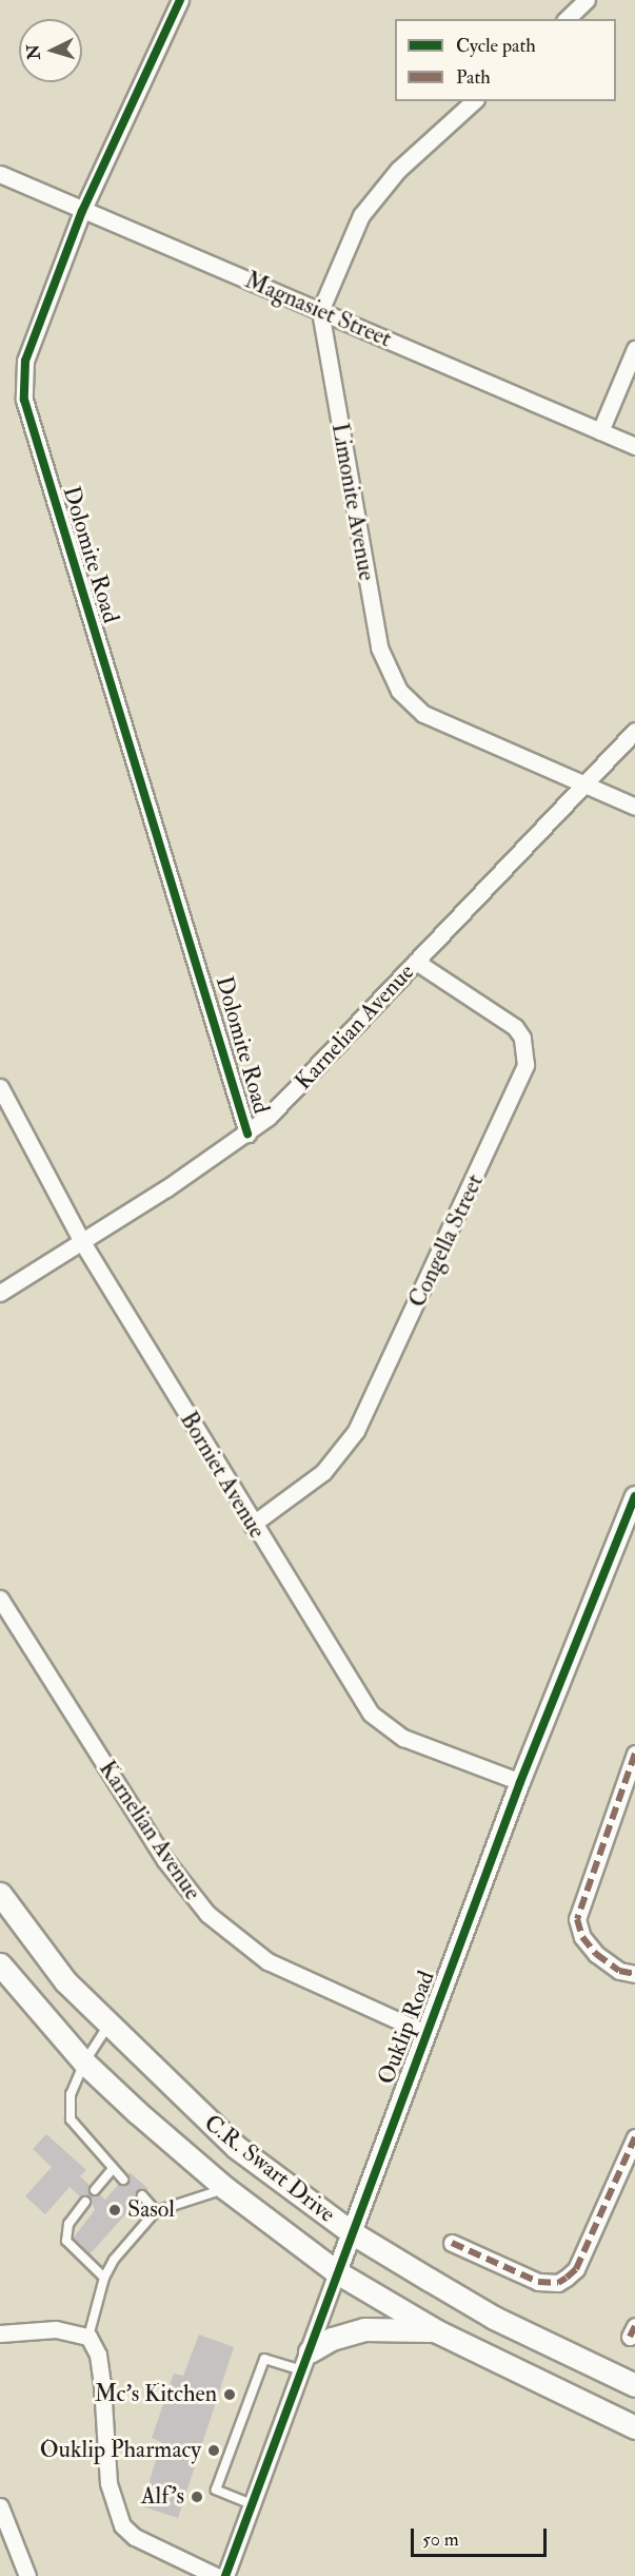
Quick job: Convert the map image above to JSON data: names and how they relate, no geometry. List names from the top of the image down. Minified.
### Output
{"streets":{"main road":["C.R. Swart Drive"],"street":["Magnasiet Street","Limonite Avenue","Dolomite Road","Karnelian Avenue","Congella Street","Borniet Avenue","Ouklip Road"]},"crossings":[["Magnasiet Street","Limonite Avenue"],["Magnasiet Street","Dolomite Road"],["Limonite Avenue","Karnelian Avenue"],["Dolomite Road","Karnelian Avenue"],["Karnelian Avenue","Congella Street"],["Karnelian Avenue","Borniet Avenue"],["Karnelian Avenue","Ouklip Road"],["Congella Street","Borniet Avenue"],["Borniet Avenue","Ouklip Road"],["Ouklip Road","C.R. Swart Drive"]],"places":["Sasol","Mc's Kitchen","Ouklip Pharmacy","Alf's"],"legend":["Cycle path","Path"],"scale_bar":"50 m","north":"left"}
